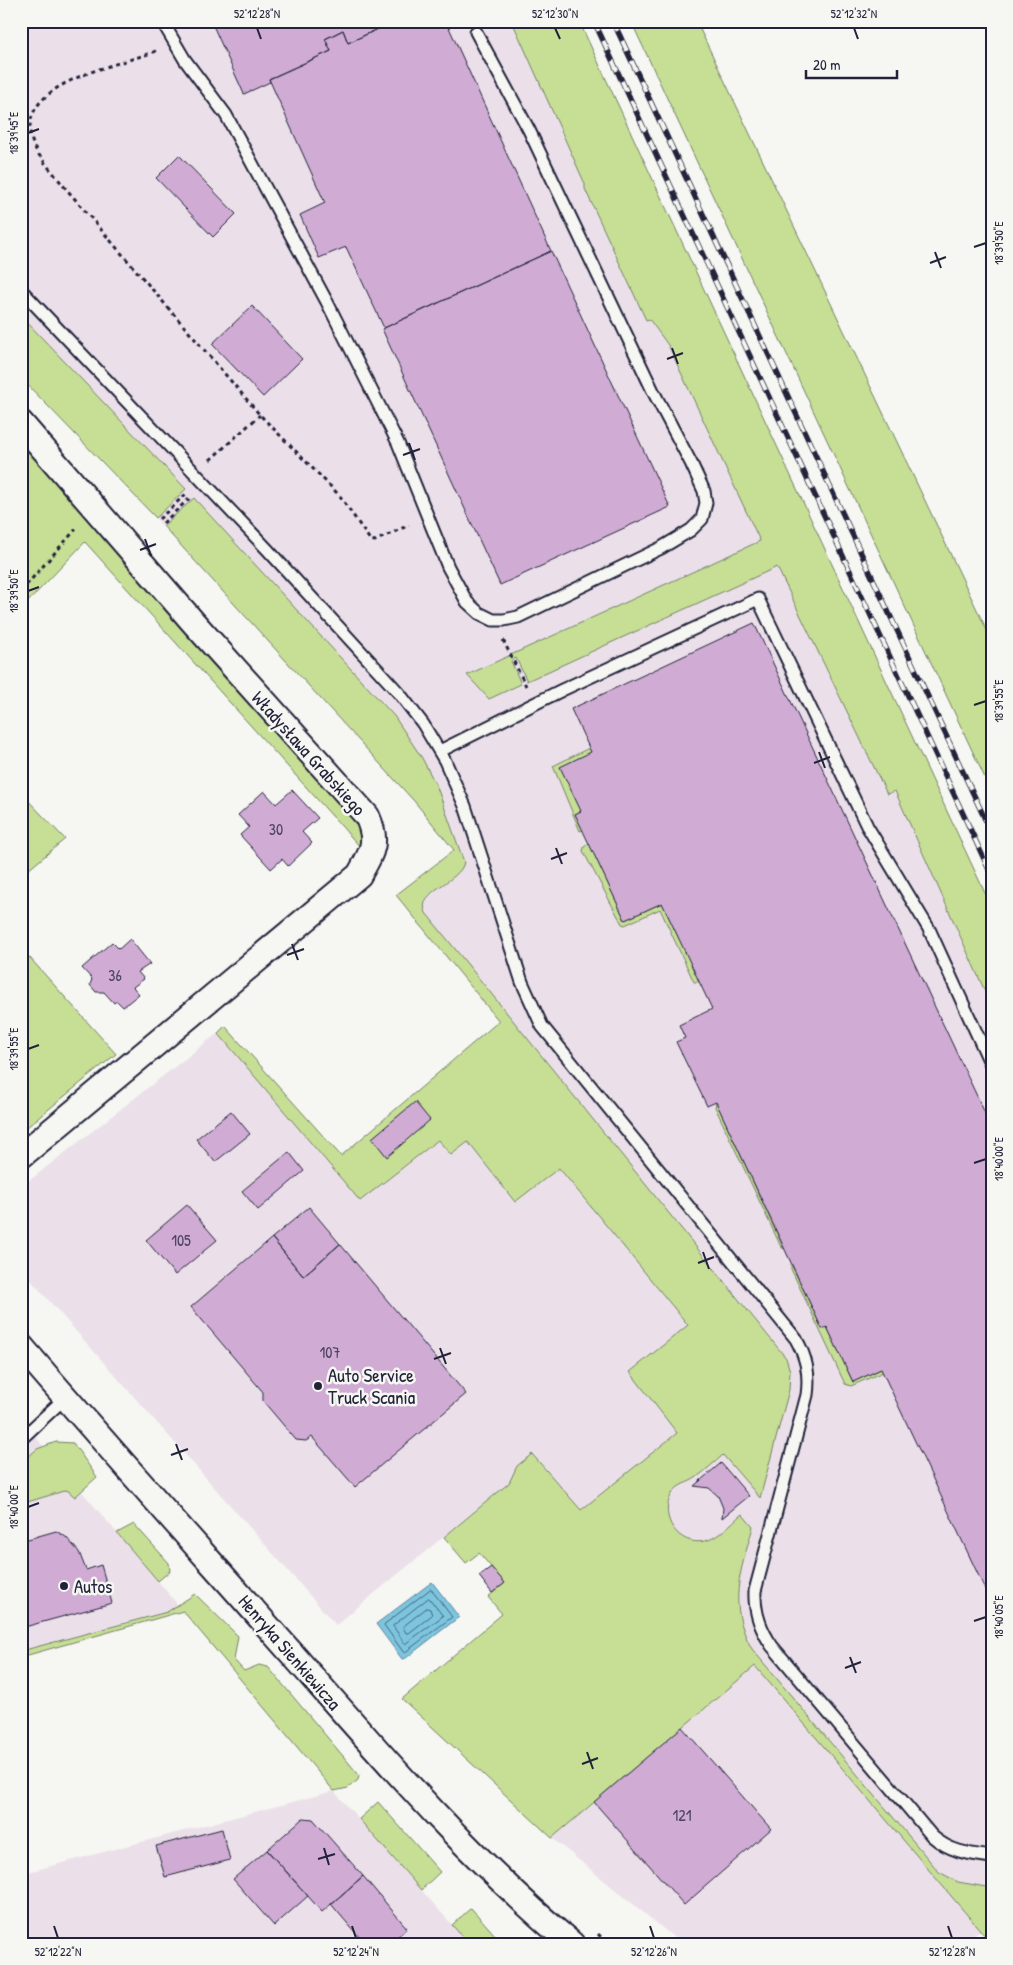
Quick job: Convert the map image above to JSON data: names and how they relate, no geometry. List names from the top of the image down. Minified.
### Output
{"streets":{"street":["Władysława Grabskiego","Henryka Sienkiewicza"]},"places":["Auto Service Truck Scania","Autos"],"house_numbers":["30","36","105","107","121"],"scale_bar":"20 m","coordinates":["52°12'28\"N","52°12'30\"N","52°12'32\"N","18°39'45\"E","18°39'50\"E","18°39'55\"E","18°40'00\"E","18°40'05\"E","52°12'22\"N","52°12'24\"N","52°12'26\"N"]}
